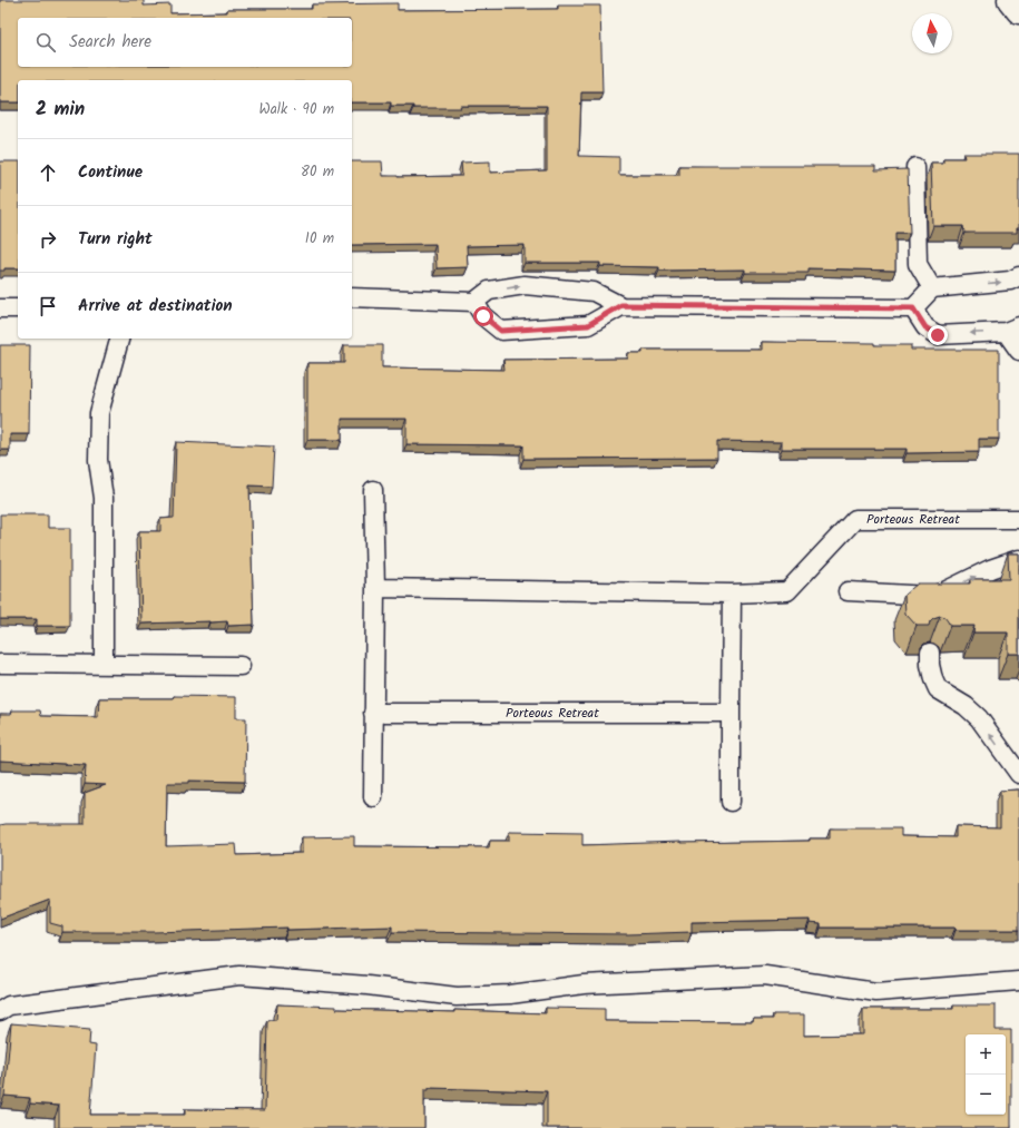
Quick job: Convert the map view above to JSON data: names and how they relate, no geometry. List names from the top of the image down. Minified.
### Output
{"streets":{"lane":["Porteous Retreat"]},"north":"top","page":{"search":"Search here","heading":["2 min","Walk · 90 m"],"list":[["Continue","80 m"],["Turn right","10 m"],"Arrive at destination"],"map_buttons":["+","−"]}}
